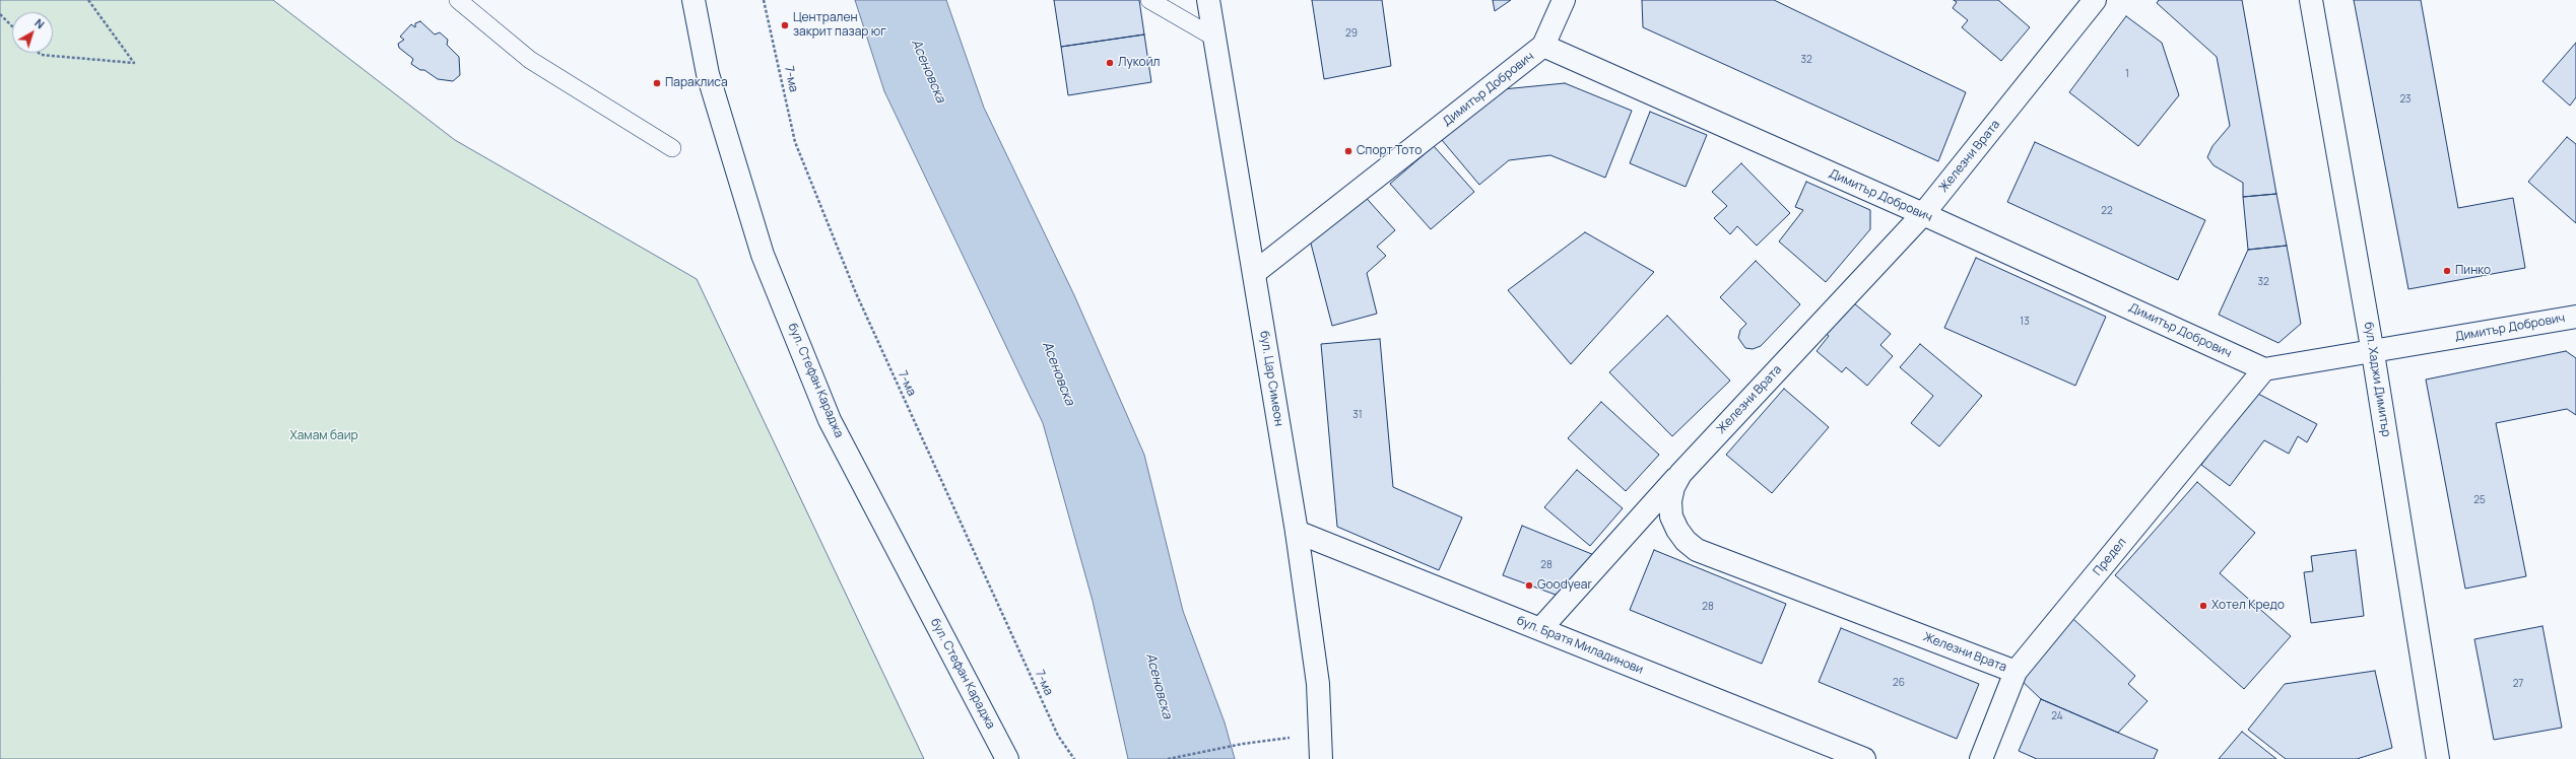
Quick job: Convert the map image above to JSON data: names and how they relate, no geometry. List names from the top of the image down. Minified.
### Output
{"streets":{"street":["Димитър Добрович","Железни Врата","бул. Цар Симеон","бул. Хаджи Димитър","бул. Стефан Караджа","Предел","бул. Братя Миладинови"],"path":["7-ма"]},"crossings":[["Димитър Добрович","Железни Врата"],["Димитър Добрович","бул. Цар Симеон"],["Димитър Добрович","бул. Хаджи Димитър"],["Димитър Добрович","Предел"],["Железни Врата","Предел"],["бул. Цар Симеон","бул. Братя Миладинови"]],"water":["Асеновска"],"parks":["Хамам баир"],"places":["Централен закрит пазар юг","Лукойл","Параклиса","Спорт Тото","Пинко","Goodyear","Хотел Кредо"],"house_numbers":["29","32","1","23","22","32","13","31","25","28","28","26","27","24"],"north":"top right"}
